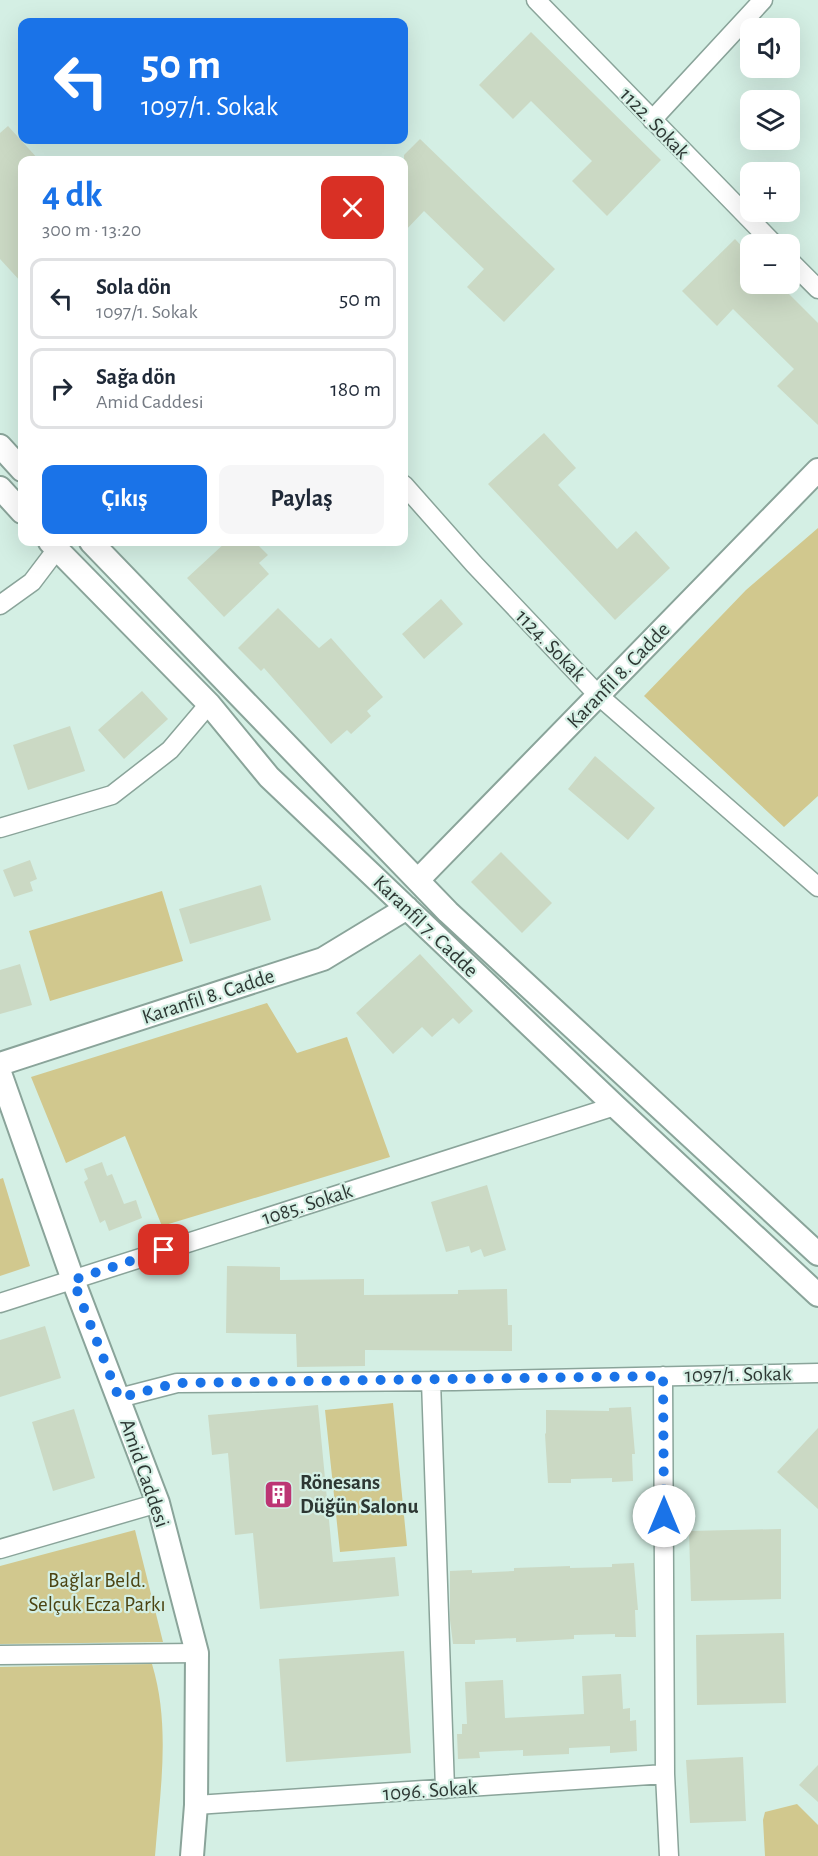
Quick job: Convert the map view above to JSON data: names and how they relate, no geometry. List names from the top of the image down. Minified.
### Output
{"streets":{"street":["1122. Sokak","1124. Sokak","Karanfil 8. Cadde","Karanfil 7. Cadde","1085. Sokak","1097/1. Sokak","Amid Caddesi","1096. Sokak"]},"crossings":[["1124. Sokak","Karanfil 8. Cadde"],["Karanfil 8. Cadde","Karanfil 7. Cadde"],["Karanfil 7. Cadde","1085. Sokak"],["1085. Sokak","Amid Caddesi"],["1097/1. Sokak","Amid Caddesi"],["Amid Caddesi","1096. Sokak"]],"parks":["Bağlar Beld. Selçuk Ecza Parkı"],"places":{"building":["Rönesans Düğün Salonu"]},"page":{"map_buttons":["+","−"],"turn":["50 m","1097/1. Sokak"],"heading":["4 dk","300 m · 13:20"],"list":[{"name":"Sola dön","note":"1097/1. Sokak","value":"50 m"},{"name":"Sağa dön","note":"Amid Caddesi","value":"180 m"}],"buttons":["Çıkış","Paylaş"]}}
